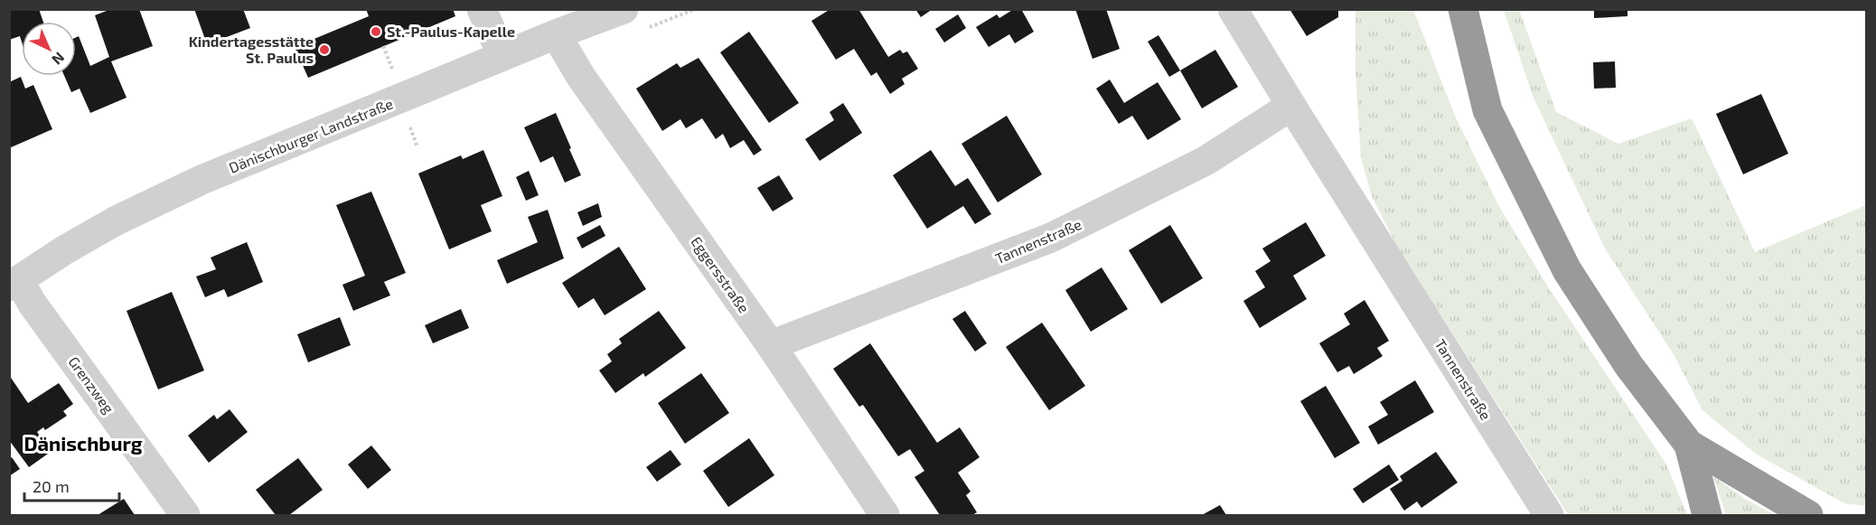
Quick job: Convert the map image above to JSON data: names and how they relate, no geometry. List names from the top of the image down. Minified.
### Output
{"streets":{"street":["Dänischburger Landstraße","Tannenstraße","Eggersstraße","Grenzweg"]},"crossings":[["Dänischburger Landstraße","Eggersstraße"],["Dänischburger Landstraße","Grenzweg"],["Tannenstraße","Eggersstraße"]],"districts":["Dänischburg"],"places":["St.-Paulus-Kapelle","Kindertagesstätte St. Paulus"],"scale_bar":"20 m","north":"bottom right"}
